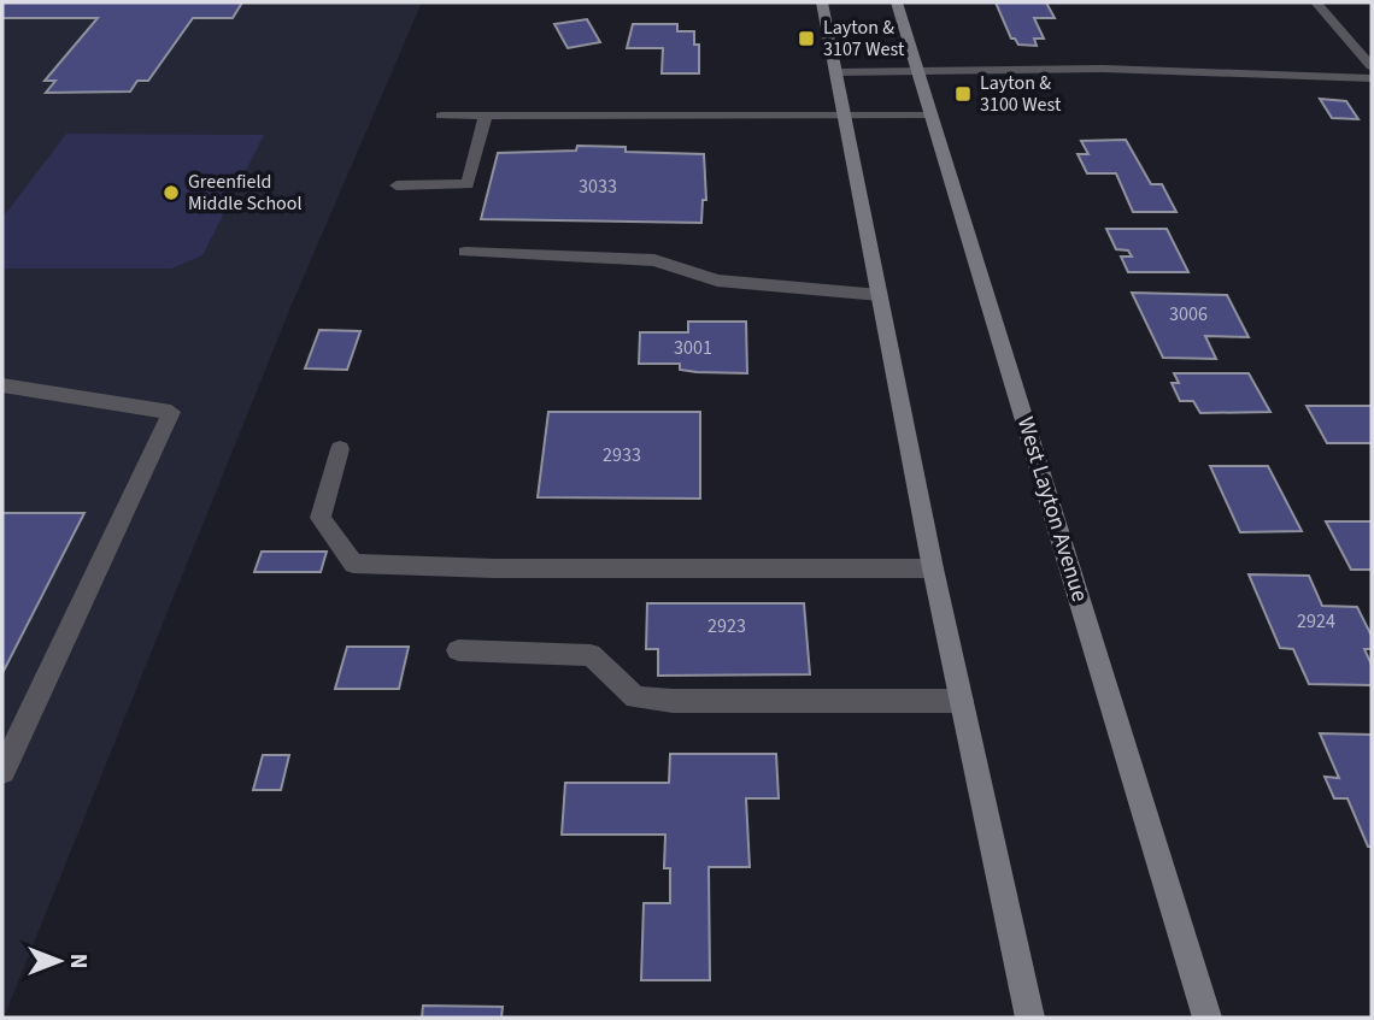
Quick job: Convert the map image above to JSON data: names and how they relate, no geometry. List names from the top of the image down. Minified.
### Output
{"streets":{"main road":["West Layton Avenue"]},"places":{"transit":["Layton & 3107 West","Layton & 3100 West"],"other":["Greenfield Middle School"]},"house_numbers":["3033","3006","3001","2933","2924","2923"],"north":"right"}
